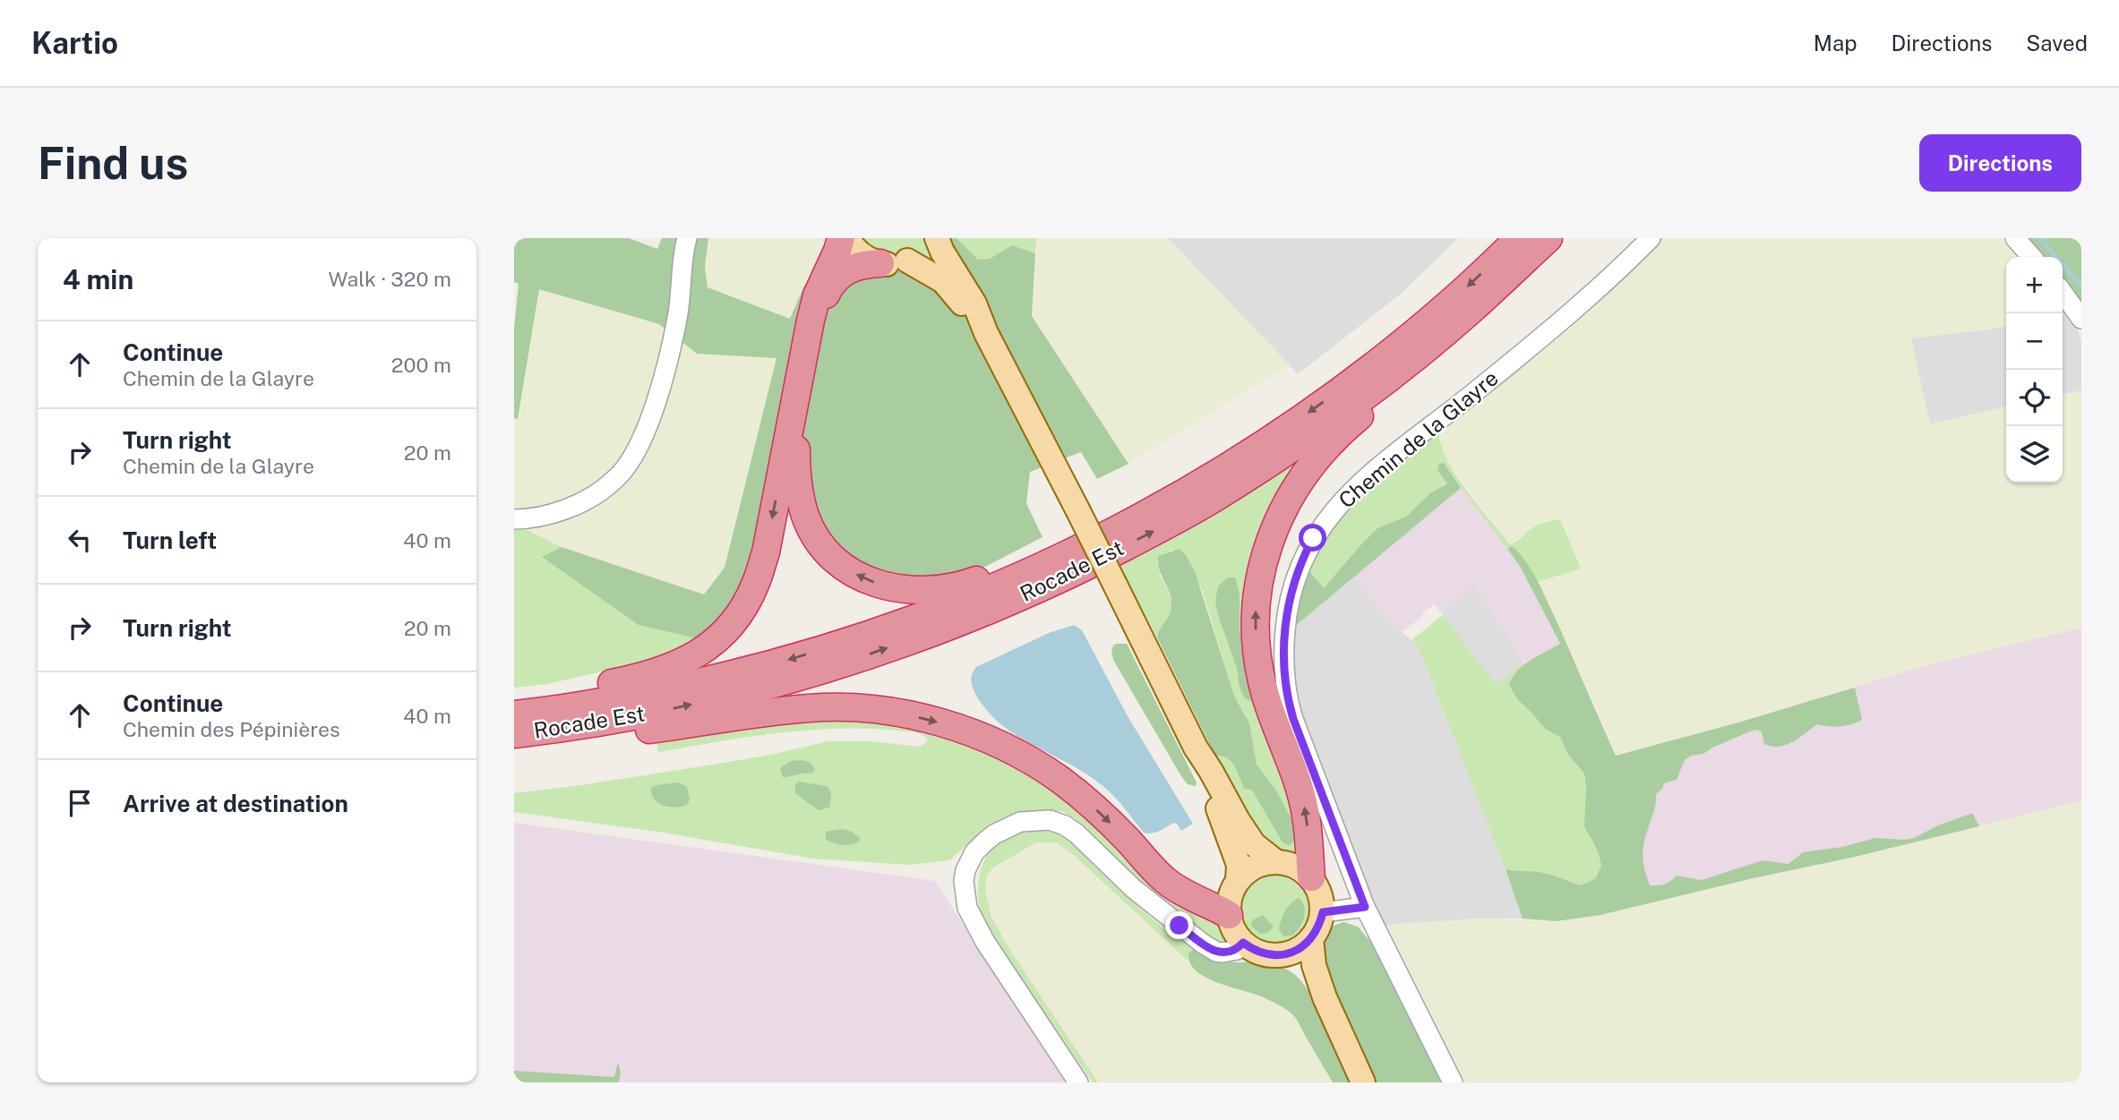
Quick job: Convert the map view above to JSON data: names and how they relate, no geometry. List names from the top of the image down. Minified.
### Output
{"streets":{"highway":["Rocade Est"],"street":["Chemin de la Glayre"]},"page":{"header":"Kartio","nav":["Map","Directions","Saved"],"buttons":"Directions","title":"Find us","heading":["4 min","Walk · 320 m"],"map_buttons":["+","−"],"list":[["Continue","Chemin de la Glayre","200 m"],["Turn right","Chemin de la Glayre","20 m"],["Turn left","40 m"],["Turn right","20 m"],["Continue","Chemin des Pépinières","40 m"],"Arrive at destination"]}}
